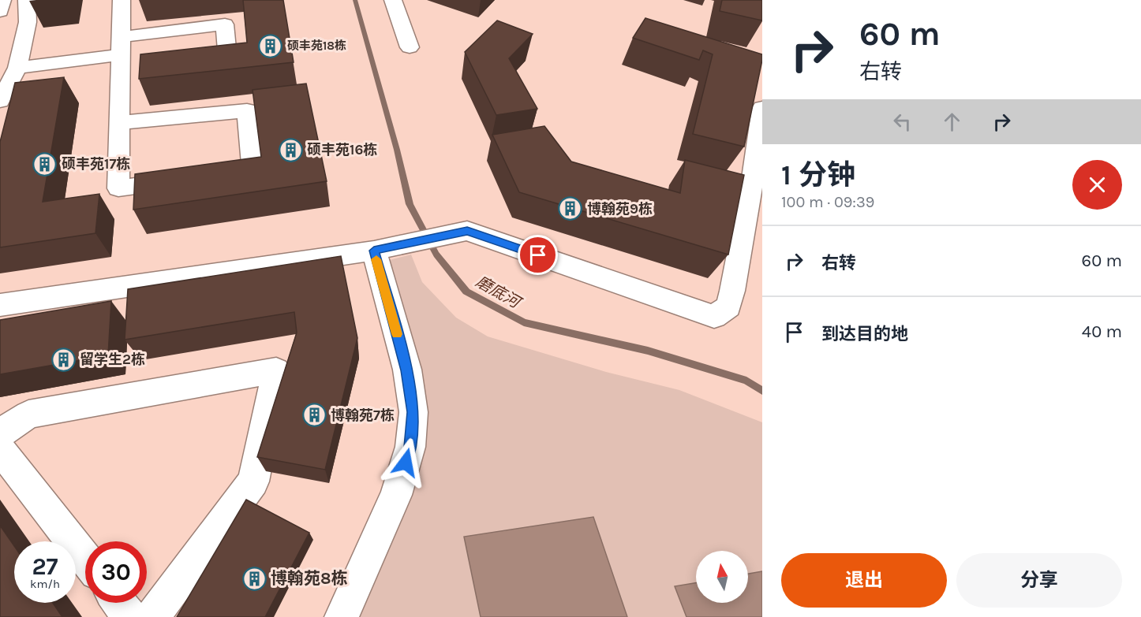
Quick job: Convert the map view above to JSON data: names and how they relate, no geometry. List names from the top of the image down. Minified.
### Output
{"water":["磨底河"],"places":{"building":["硕丰苑18栋","硕丰苑16栋","硕丰苑17栋","博翰苑9栋","留学生2栋","博翰苑7栋","博翰苑8栋"]},"north":"top","page":{"turn":["60 m","右转"],"heading":["1 分钟","100 m · 09:39"],"list":[{"name":"右转","value":"60 m"},{"name":"到达目的地","value":"40 m"}],"speed":"27 km/h","limit":"30","buttons":["退出","分享"]}}
